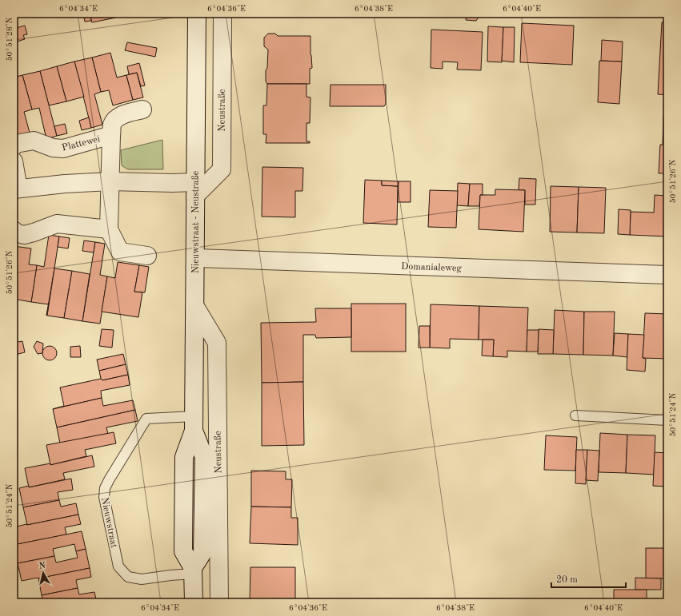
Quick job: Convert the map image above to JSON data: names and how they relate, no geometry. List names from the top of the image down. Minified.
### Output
{"streets":{"street":["Neustraße","Plattewei","Nieuwstraat - Neustraße","Domanialeweg"],"lane":["Nieuwstraat"]},"crossings":[["Neustraße","Nieuwstraat - Neustraße"],["Nieuwstraat - Neustraße","Domanialeweg"],["Nieuwstraat - Neustraße","Nieuwstraat"]],"scale_bar":"20 m","north":"top","coordinates":["6°04'34\"E","6°04'36\"E","6°04'38\"E","6°04'40\"E","50°51'28\"N","50°51'26\"N","50°51'24\"N"]}
